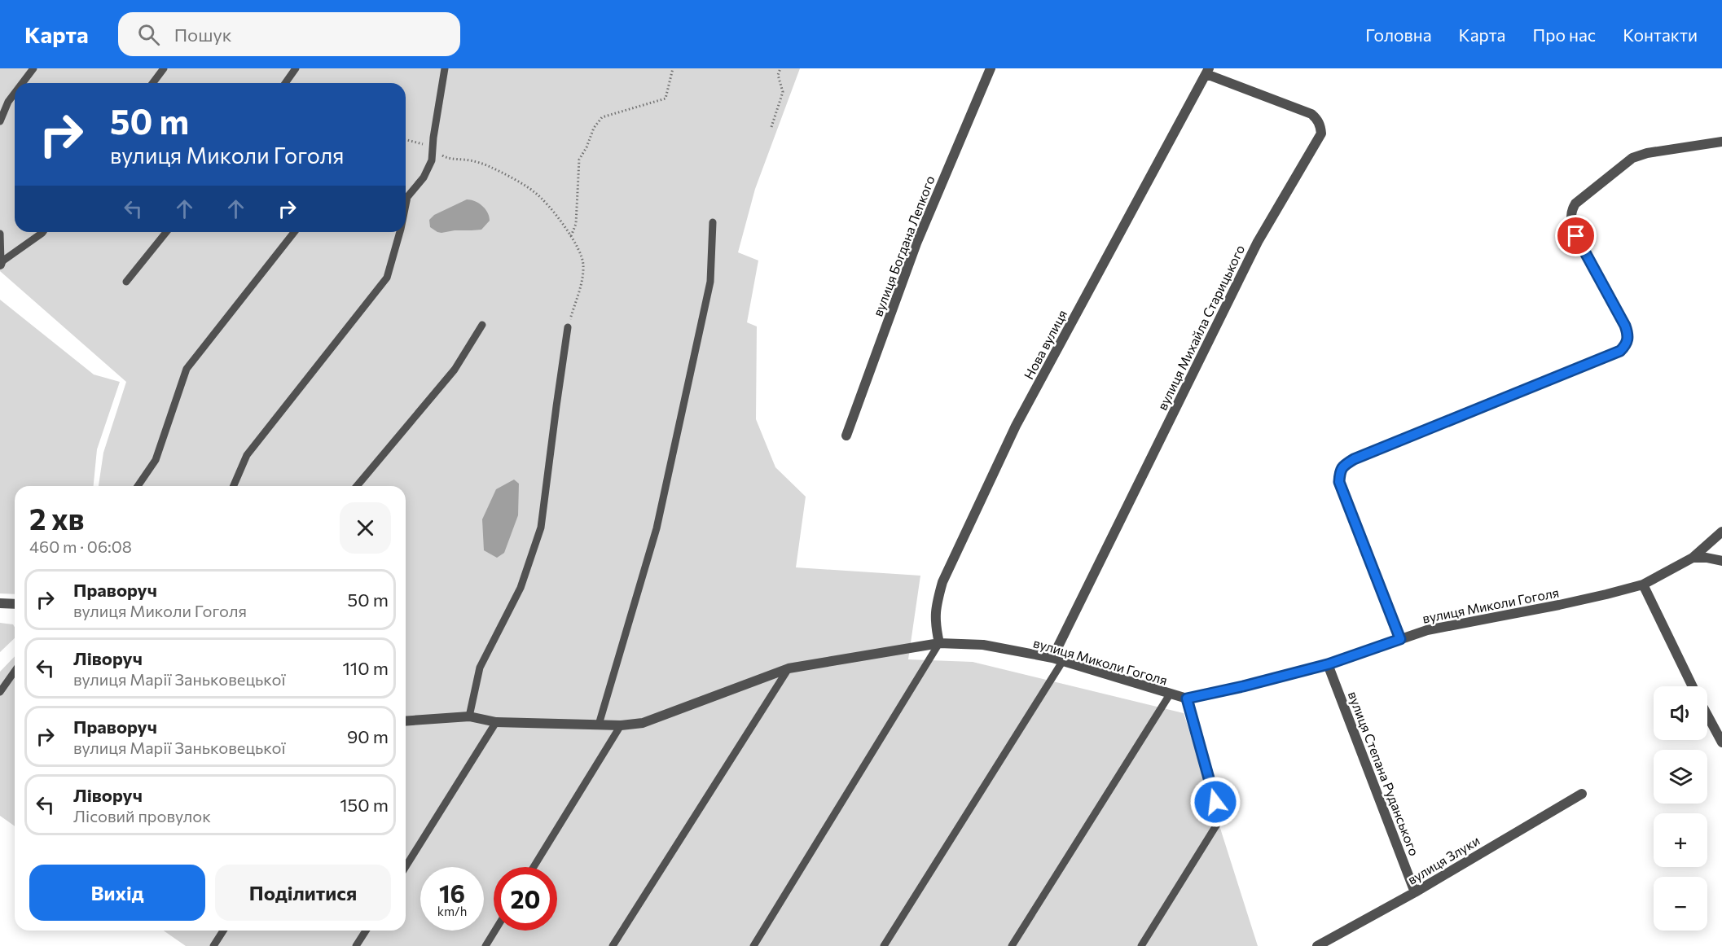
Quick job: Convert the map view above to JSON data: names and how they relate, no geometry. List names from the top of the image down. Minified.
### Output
{"streets":{"street":["вулиця Богдана Лепкого","вулиця Михайла Старицького","Нова вулиця","вулиця Миколи Гоголя","вулиця Степана Руданського","вулиця Злуки"]},"crossings":[["вулиця Михайла Старицького","Нова вулиця"],["вулиця Михайла Старицького","вулиця Миколи Гоголя"],["Нова вулиця","вулиця Миколи Гоголя"],["вулиця Миколи Гоголя","вулиця Степана Руданського"],["вулиця Степана Руданського","вулиця Злуки"]],"page":{"header":"Карта","search":"Пошук","nav":["Головна","Карта","Про нас","Контакти"],"turn":["50 m","вулиця Миколи Гоголя"],"heading":["2 хв","460 m · 06:08"],"list":[{"name":"Праворуч","note":"вулиця Миколи Гоголя","value":"50 m"},{"name":"Ліворуч","note":"вулиця Марії Заньковецької","value":"110 m"},{"name":"Праворуч","note":"вулиця Марії Заньковецької","value":"90 m"},{"name":"Ліворуч","note":"Лісовий провулок","value":"150 m"}],"map_buttons":["+","−"],"buttons":["Вихід","Поділитися"],"speed":"16 km/h","limit":"20"}}
